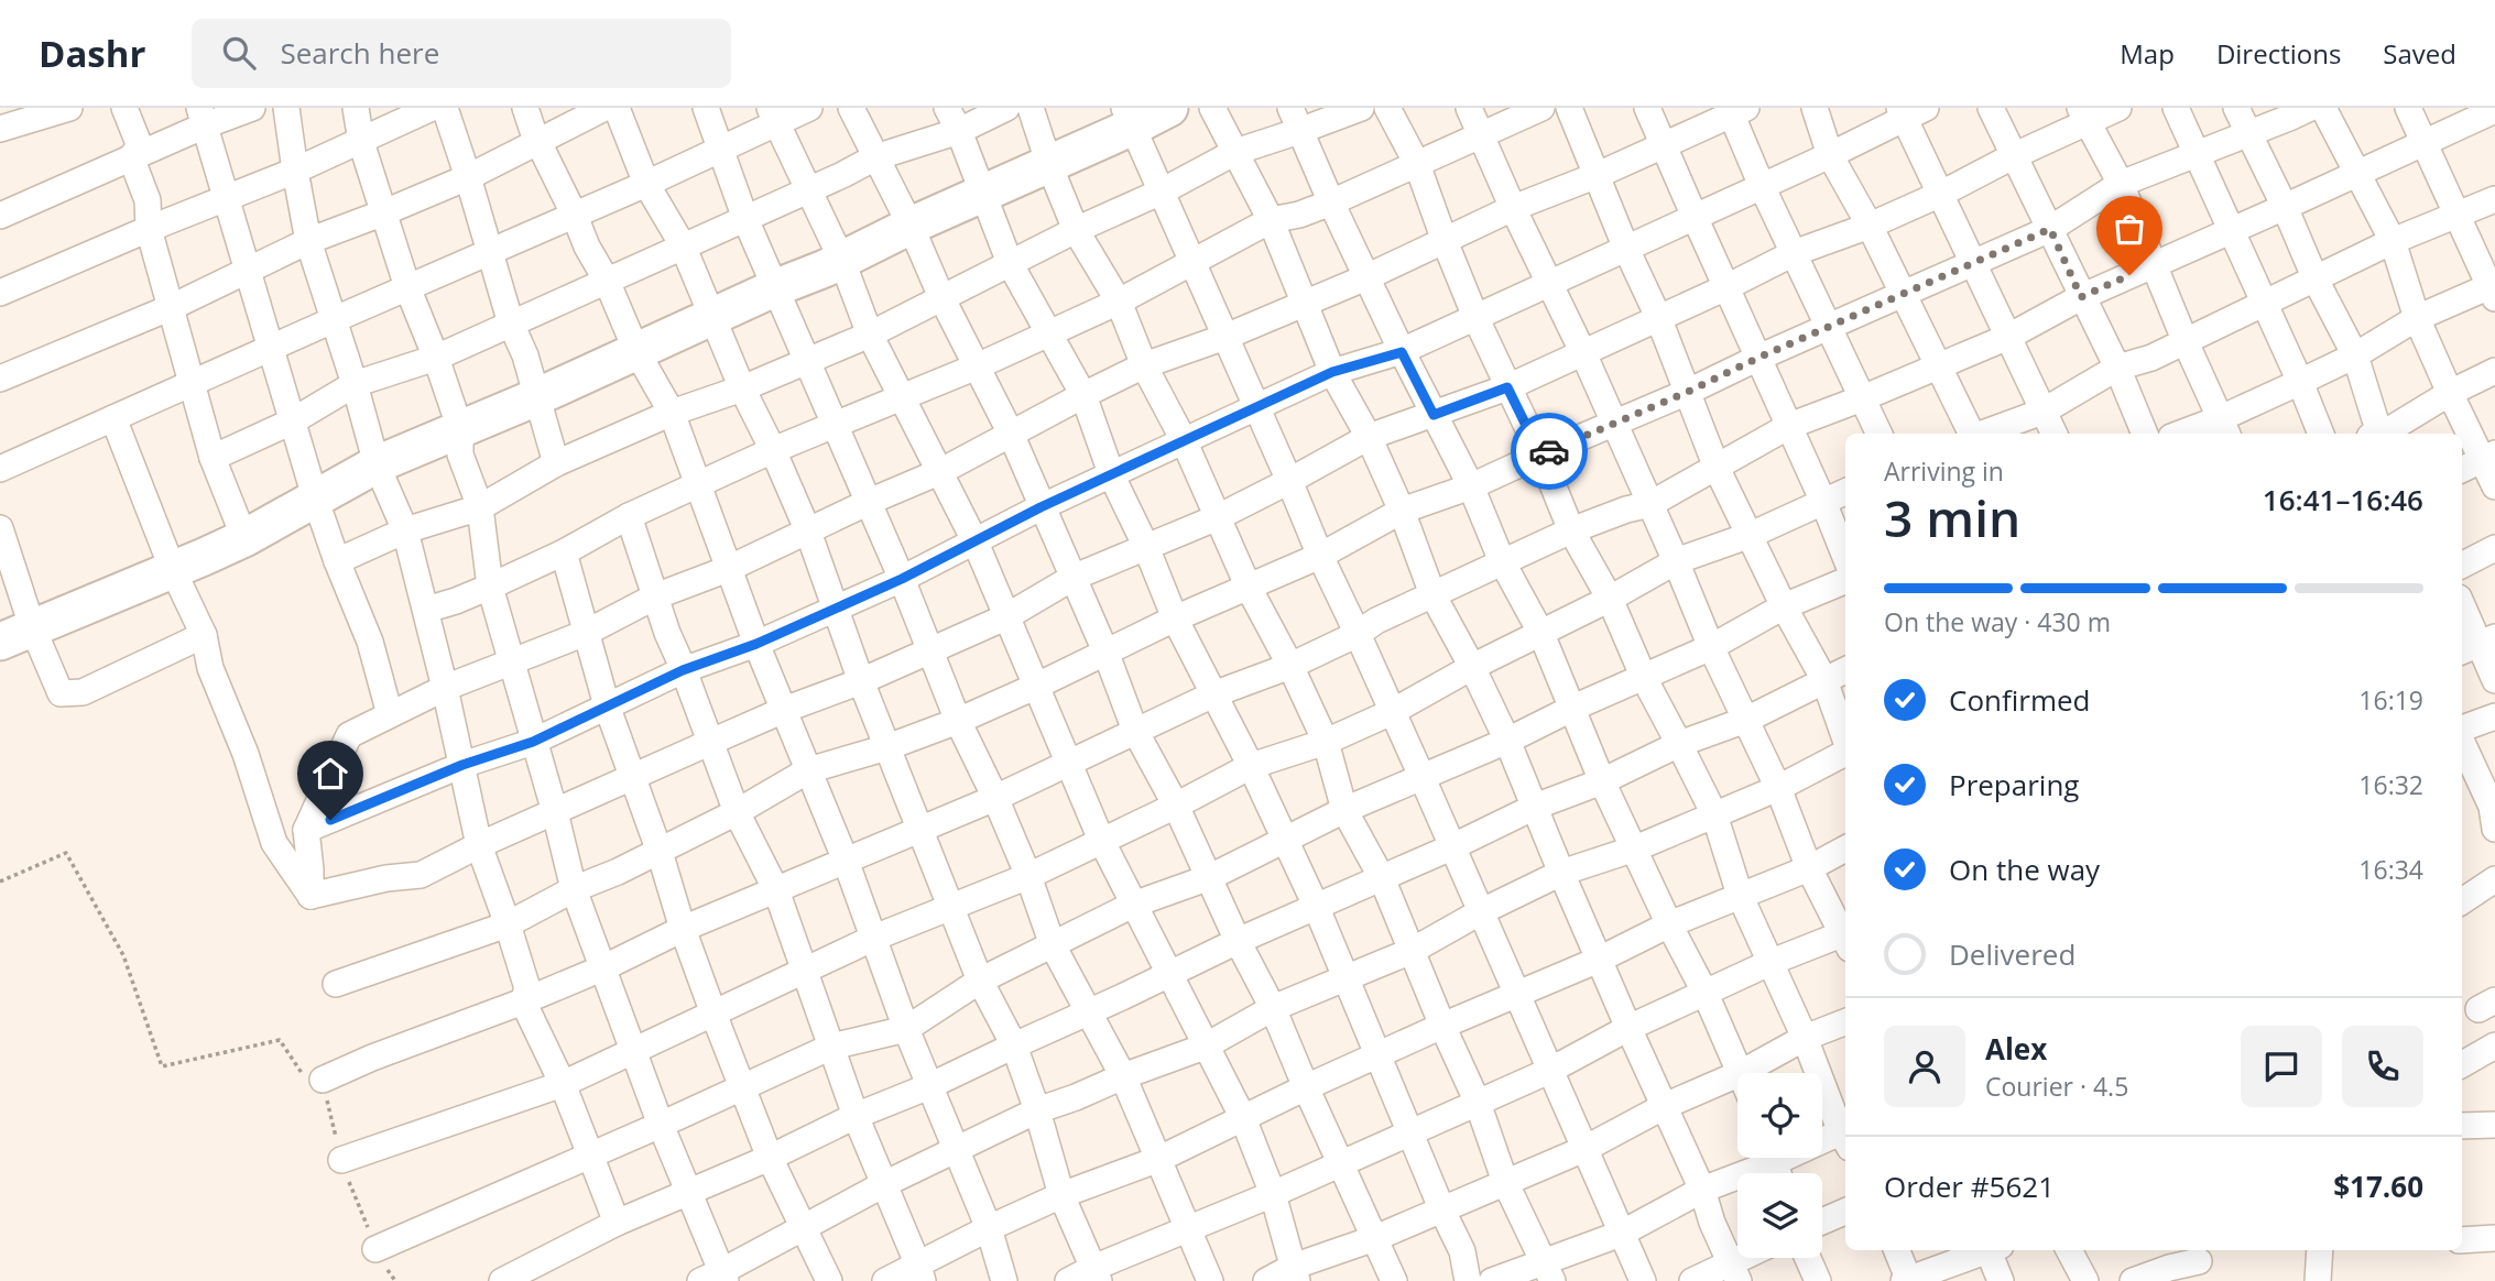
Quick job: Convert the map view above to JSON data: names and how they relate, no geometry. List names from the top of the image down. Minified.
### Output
{"page":{"header":"Dashr","search":"Search here","nav":["Map","Directions","Saved"],"heading":["3 min","Arriving in","16:41–16:46"],"panel":["Alex","Courier · 4.5","Order #5621","$17.60"],"bar":"On the way · 430 m","list":[["Confirmed","16:19"],["Preparing","16:32"],["On the way","16:34"],"Delivered"]}}
